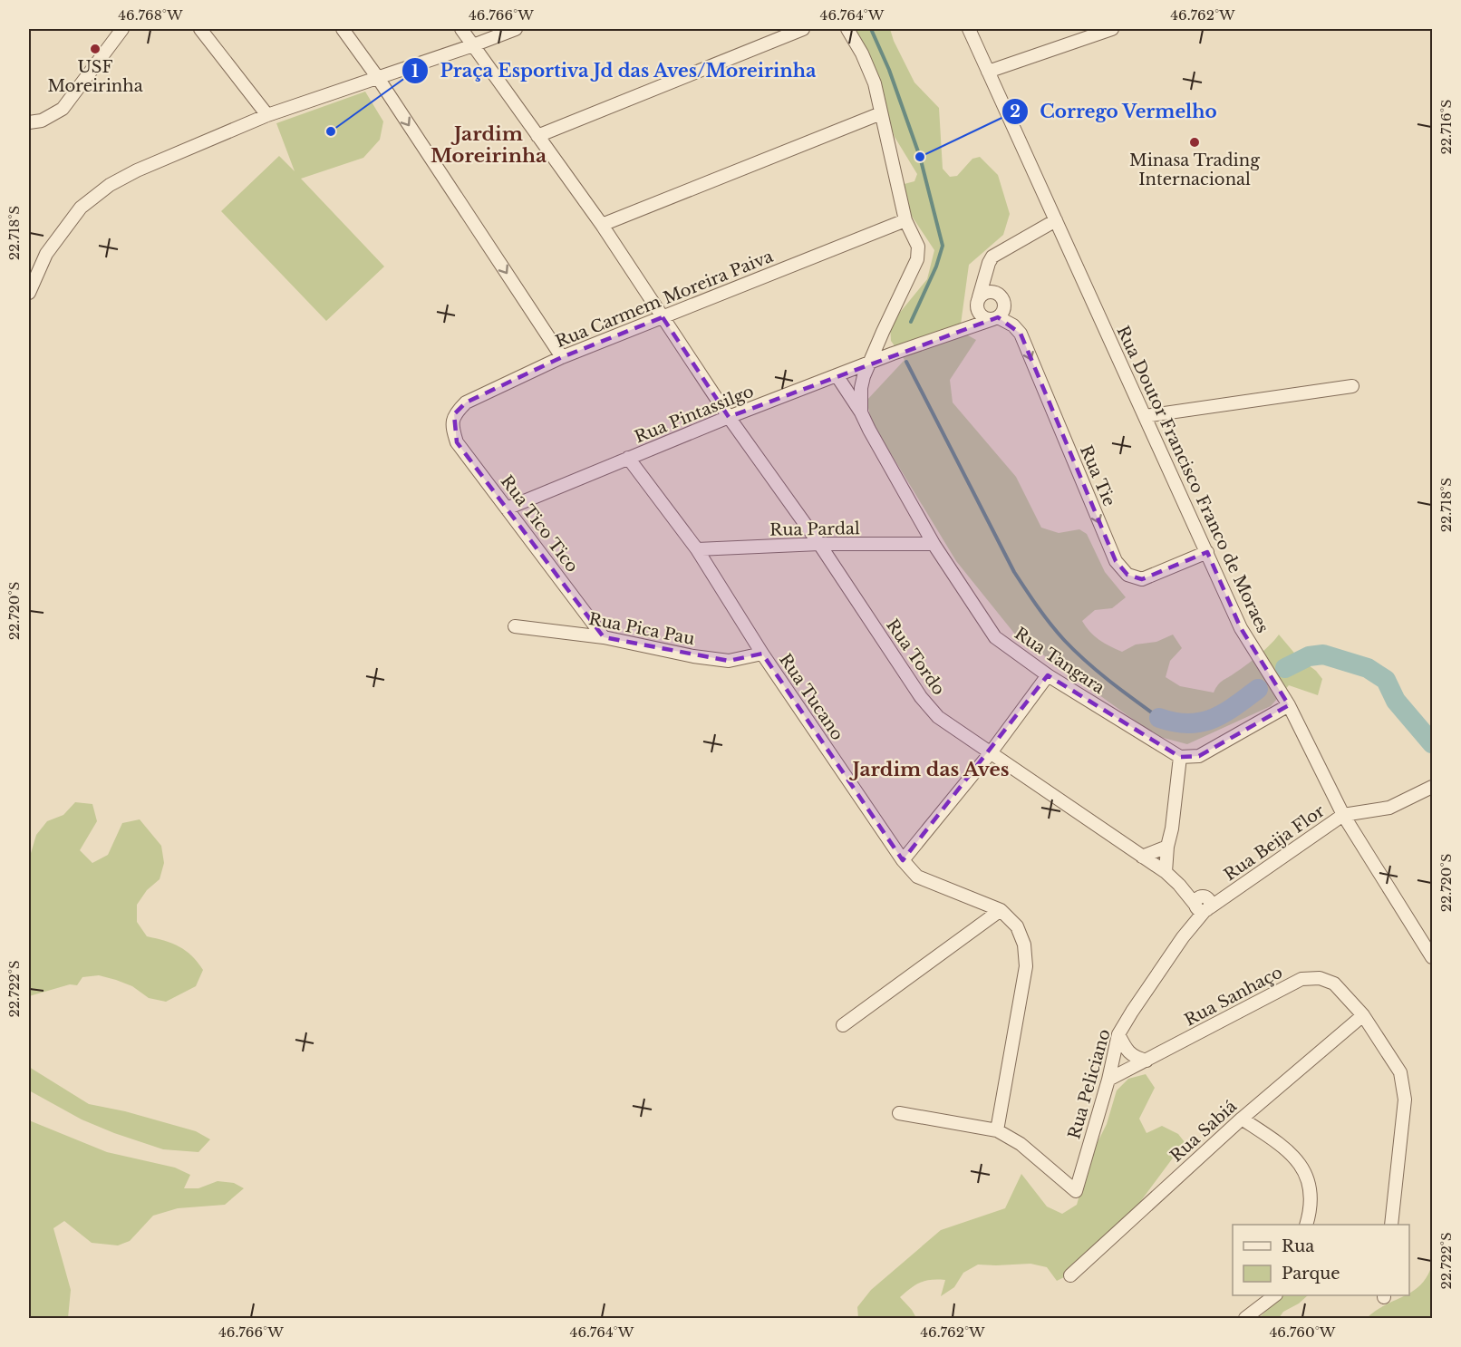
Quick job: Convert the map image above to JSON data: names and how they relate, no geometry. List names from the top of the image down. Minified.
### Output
{"streets":{"street":["Rua Carmem Moreira Paiva","Rua Pintassilgo","Rua Tie","Rua Doutor Francisco Franco de Moraes","Rua Tico Tico","Rua Pardal","Rua Pica Pau","Rua Tordo","Rua Tangara","Rua Tucano","Rua Beija Flor","Rua Sanhaço","Rua Peliciano","Rua Sabiá"]},"crossings":[["Rua Carmem Moreira Paiva","Rua Tico Tico"],["Rua Carmem Moreira Paiva","Rua Tordo"],["Rua Pintassilgo","Rua Tie"],["Rua Pintassilgo","Rua Tico Tico"],["Rua Pintassilgo","Rua Tordo"],["Rua Pintassilgo","Rua Tangara"],["Rua Pintassilgo","Rua Tucano"],["Rua Tie","Rua Doutor Francisco Franco de Moraes"],["Rua Doutor Francisco Franco de Moraes","Rua Beija Flor"],["Rua Tico Tico","Rua Pica Pau"],["Rua Pardal","Rua Tordo"],["Rua Pardal","Rua Tangara"],["Rua Pardal","Rua Tucano"],["Rua Pica Pau","Rua Tucano"],["Rua Tucano","Rua Peliciano"],["Rua Beija Flor","Rua Peliciano"],["Rua Sanhaço","Rua Peliciano"],["Rua Sanhaço","Rua Sabiá"]],"one_way":["Rua Tie"],"districts":["Jardim Moreirinha","Jardim das Aves"],"places":["USF Moreirinha","Praça Esportiva Jd das Aves/Moreirinha","Minasa Trading Internacional","Corrego Vermelho"],"legend":["Rua","Parque"],"coordinates":["46.768°W","46.766°W","46.764°W","46.762°W","22.716°S","22.718°S","22.720°S","22.722°S","46.760°W"]}
